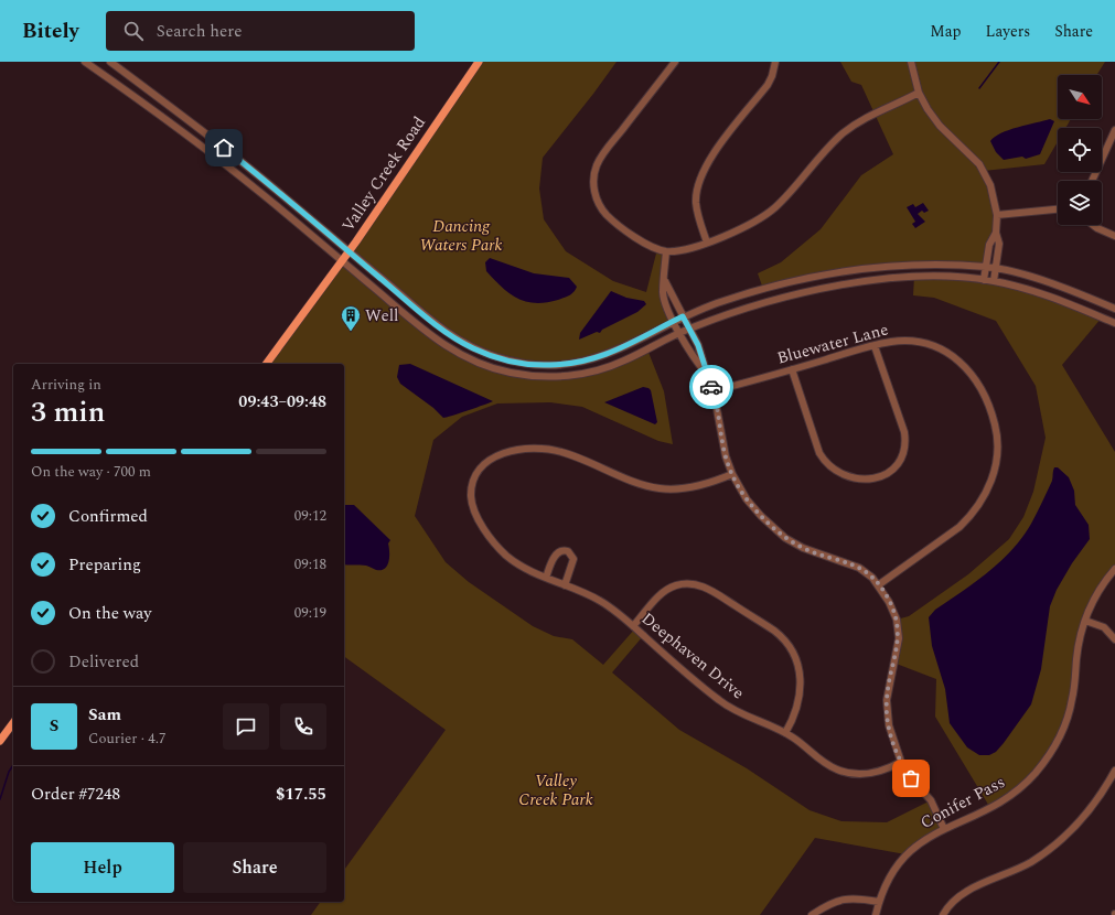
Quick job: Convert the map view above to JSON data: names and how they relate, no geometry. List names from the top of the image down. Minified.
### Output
{"streets":{"main road":["Valley Creek Road"],"street":["Bluewater Lane","Deephaven Drive","Conifer Pass"]},"parks":["Dancing Waters Park","Valley Creek Park"],"places":{"building":["Well"]},"north":"bottom right","page":{"header":"Bitely","search":"Search here","nav":["Map","Layers","Share"],"heading":["3 min","Arriving in","09:43–09:48"],"panel":["Sam","Courier · 4.7","Order #7248","$17.55"],"bar":"On the way · 700 m","list":[["Confirmed","09:12"],["Preparing","09:18"],["On the way","09:19"],"Delivered"],"round":"S","buttons":["Help","Share"]}}
